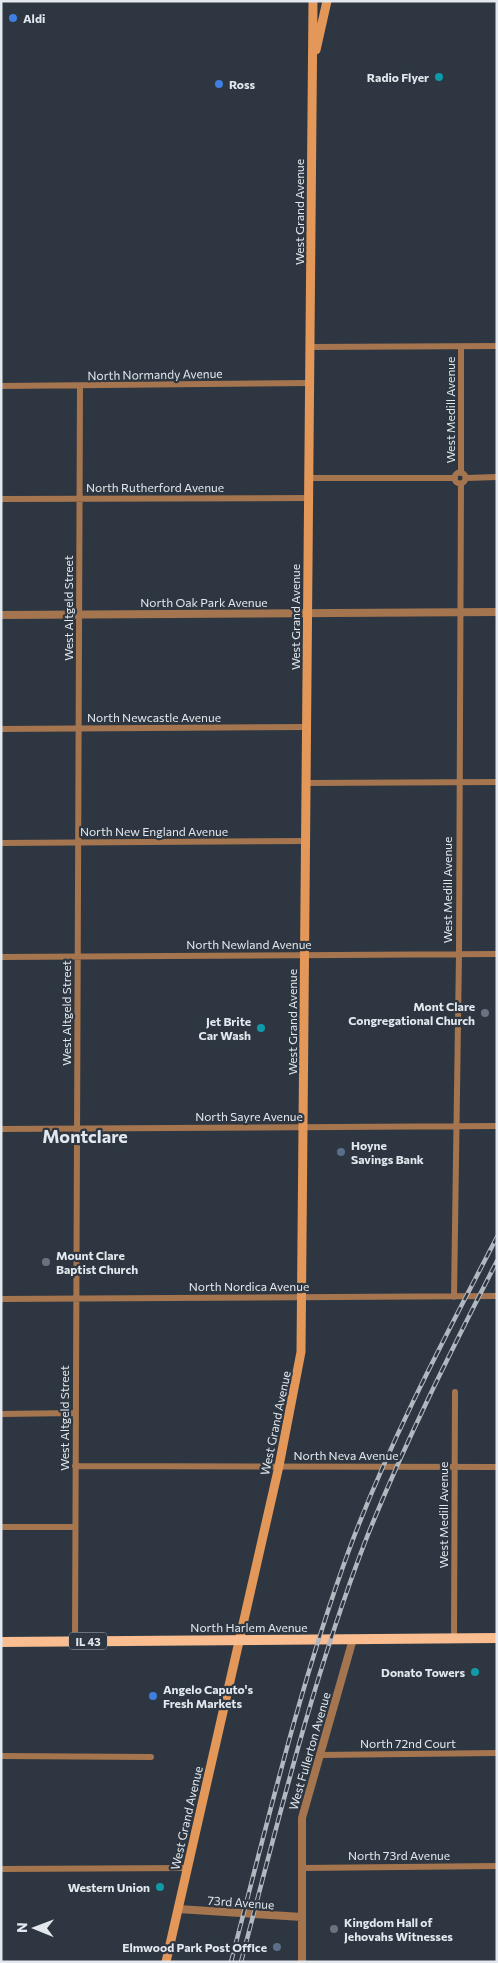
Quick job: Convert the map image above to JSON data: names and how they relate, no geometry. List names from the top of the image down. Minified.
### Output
{"streets":{"main road":["West Grand Avenue","North Harlem Avenue","IL 43"],"street":["North Normandy Avenue","West Medill Avenue","North Rutherford Avenue","North Oak Park Avenue","West Altgeld Street","North Newcastle Avenue","North New England Avenue","North Newland Avenue","North Sayre Avenue","North Nordica Avenue","North Neva Avenue","North 72nd Court","West Fullerton Avenue","North 73rd Avenue","73rd Avenue"]},"crossings":[["West Grand Avenue","North Normandy Avenue"],["West Grand Avenue","North Rutherford Avenue"],["West Grand Avenue","North Oak Park Avenue"],["West Grand Avenue","North Newcastle Avenue"],["West Grand Avenue","North New England Avenue"],["West Grand Avenue","North Newland Avenue"],["West Grand Avenue","North Sayre Avenue"],["West Grand Avenue","North Nordica Avenue"],["West Grand Avenue","North Neva Avenue"],["West Grand Avenue","North Harlem Avenue"],["West Grand Avenue","73rd Avenue"],["North Normandy Avenue","West Altgeld Street"],["West Medill Avenue","North Oak Park Avenue"],["West Medill Avenue","North Newland Avenue"],["West Medill Avenue","North Sayre Avenue"],["West Medill Avenue","North Nordica Avenue"],["West Medill Avenue","North Neva Avenue"],["West Medill Avenue","North Harlem Avenue"],["North Rutherford Avenue","West Altgeld Street"],["North Oak Park Avenue","West Altgeld Street"],["West Altgeld Street","North Newcastle Avenue"],["West Altgeld Street","North New England Avenue"],["West Altgeld Street","North Newland Avenue"],["West Altgeld Street","North Sayre Avenue"],["West Altgeld Street","North Nordica Avenue"],["West Altgeld Street","North Neva Avenue"],["West Altgeld Street","North Harlem Avenue"],["North Harlem Avenue","West Fullerton Avenue"],["North 72nd Court","West Fullerton Avenue"],["West Fullerton Avenue","North 73rd Avenue"],["West Fullerton Avenue","73rd Avenue"]],"districts":["Montclare"],"places":["Aldi","Radio Flyer","Ross","Mont Clare Congregational Church","Jet Brite Car Wash","Hoyne Savings Bank","Mount Clare Baptist Church","Donato Towers","Angelo Caputo's Fresh Markets","Western Union","Kingdom Hall of Jehovahs Witnesses","Elmwood Park Post Office"],"north":"left"}
